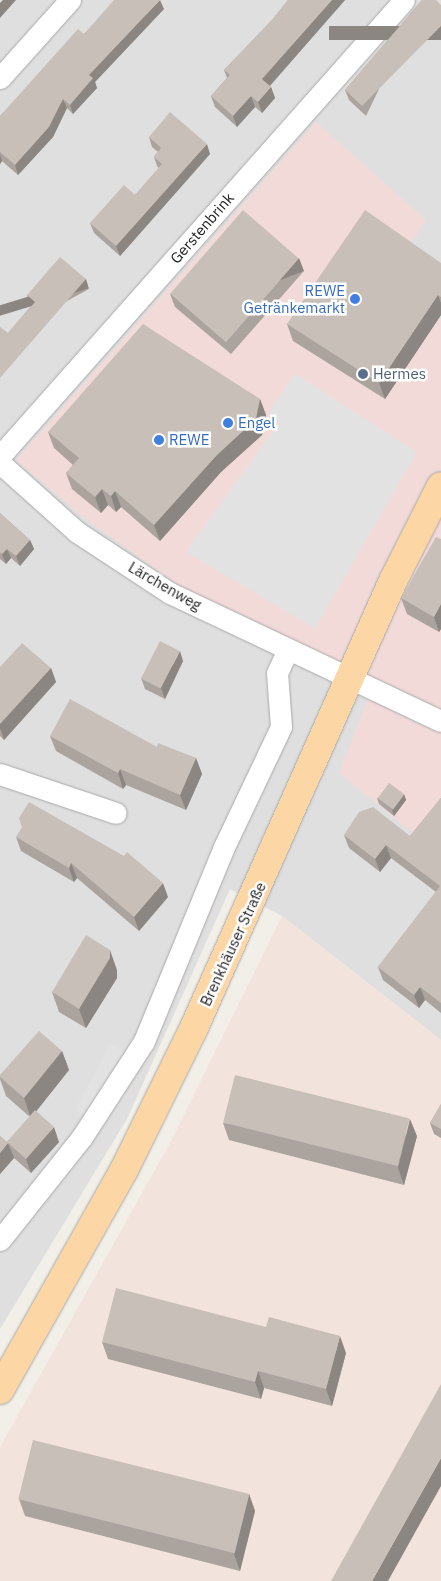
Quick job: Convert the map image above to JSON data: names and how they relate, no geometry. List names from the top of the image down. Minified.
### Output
{"streets":{"main road":["Brenkhäuser Straße"],"street":["Gerstenbrink","Lärchenweg"]},"crossings":[["Lärchenweg","Brenkhäuser Straße"]],"places":["REWE Getränkemarkt","Hermes","Engel","REWE"]}
